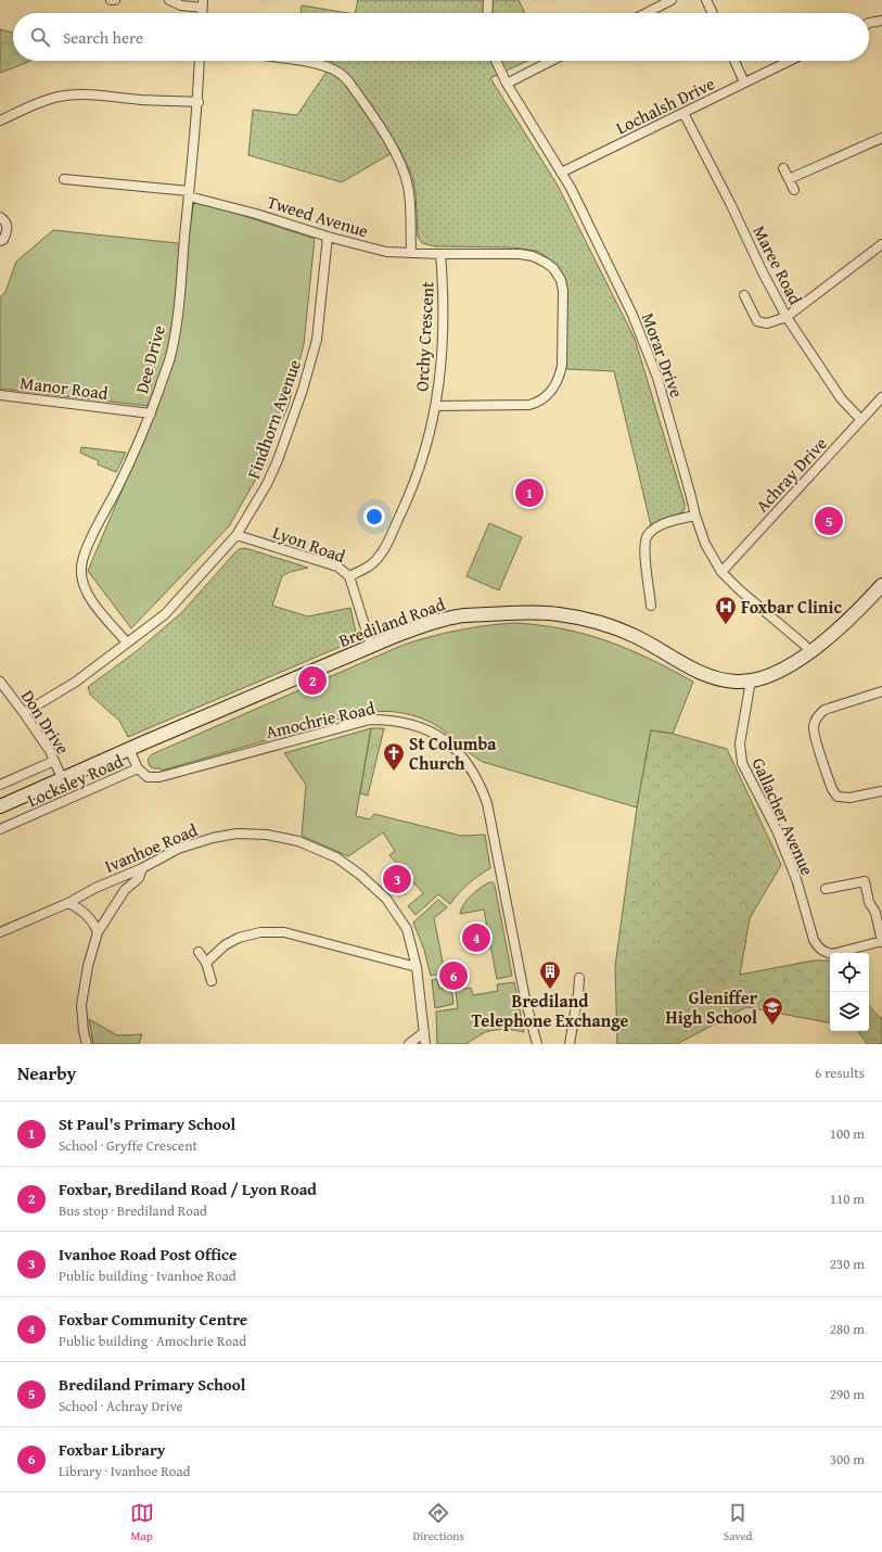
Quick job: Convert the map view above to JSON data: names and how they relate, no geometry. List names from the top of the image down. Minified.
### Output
{"streets":{"street":["Lochalsh Drive","Tweed Avenue","Maree Road","Orchy Crescent","Morar Drive","Dee Drive","Manor Road","Findhorn Avenue","Achray Drive","Lyon Road","Brediland Road","Amochrie Road","Don Drive","Locksley Road","Gallacher Avenue","Ivanhoe Road"]},"crossings":[["Lochalsh Drive","Maree Road"],["Lochalsh Drive","Morar Drive"],["Tweed Avenue","Orchy Crescent"],["Tweed Avenue","Dee Drive"],["Tweed Avenue","Findhorn Avenue"],["Maree Road","Achray Drive"],["Orchy Crescent","Lyon Road"],["Morar Drive","Achray Drive"],["Morar Drive","Brediland Road"],["Dee Drive","Manor Road"],["Dee Drive","Findhorn Avenue"],["Findhorn Avenue","Lyon Road"],["Findhorn Avenue","Don Drive"],["Lyon Road","Brediland Road"],["Brediland Road","Don Drive"],["Brediland Road","Gallacher Avenue"],["Amochrie Road","Locksley Road"]],"places":{"hospital":["Foxbar Clinic"],"church":["St Columba Church"],"building":["Brediland Telephone Exchange"],"school or university":["Gleniffer High School"]},"page":{"search":"Search here","pins":["1","5","2","3","4","6"],"heading":["Nearby","6 results"],"list":[{"mark":"1","name":"St Paul's Primary School","note":"School · Gryffe Crescent","value":"100 m"},{"mark":"2","name":"Foxbar, Brediland Road / Lyon Road","note":"Bus stop · Brediland Road","value":"110 m"},{"mark":"3","name":"Ivanhoe Road Post Office","note":"Public building · Ivanhoe Road","value":"230 m"},{"mark":"4","name":"Foxbar Community Centre","note":"Public building · Amochrie Road","value":"280 m"},{"mark":"5","name":"Brediland Primary School","note":"School · Achray Drive","value":"290 m"},{"mark":"6","name":"Foxbar Library","note":"Library · Ivanhoe Road","value":"300 m"}],"nav":["Map","Directions","Saved"]}}
